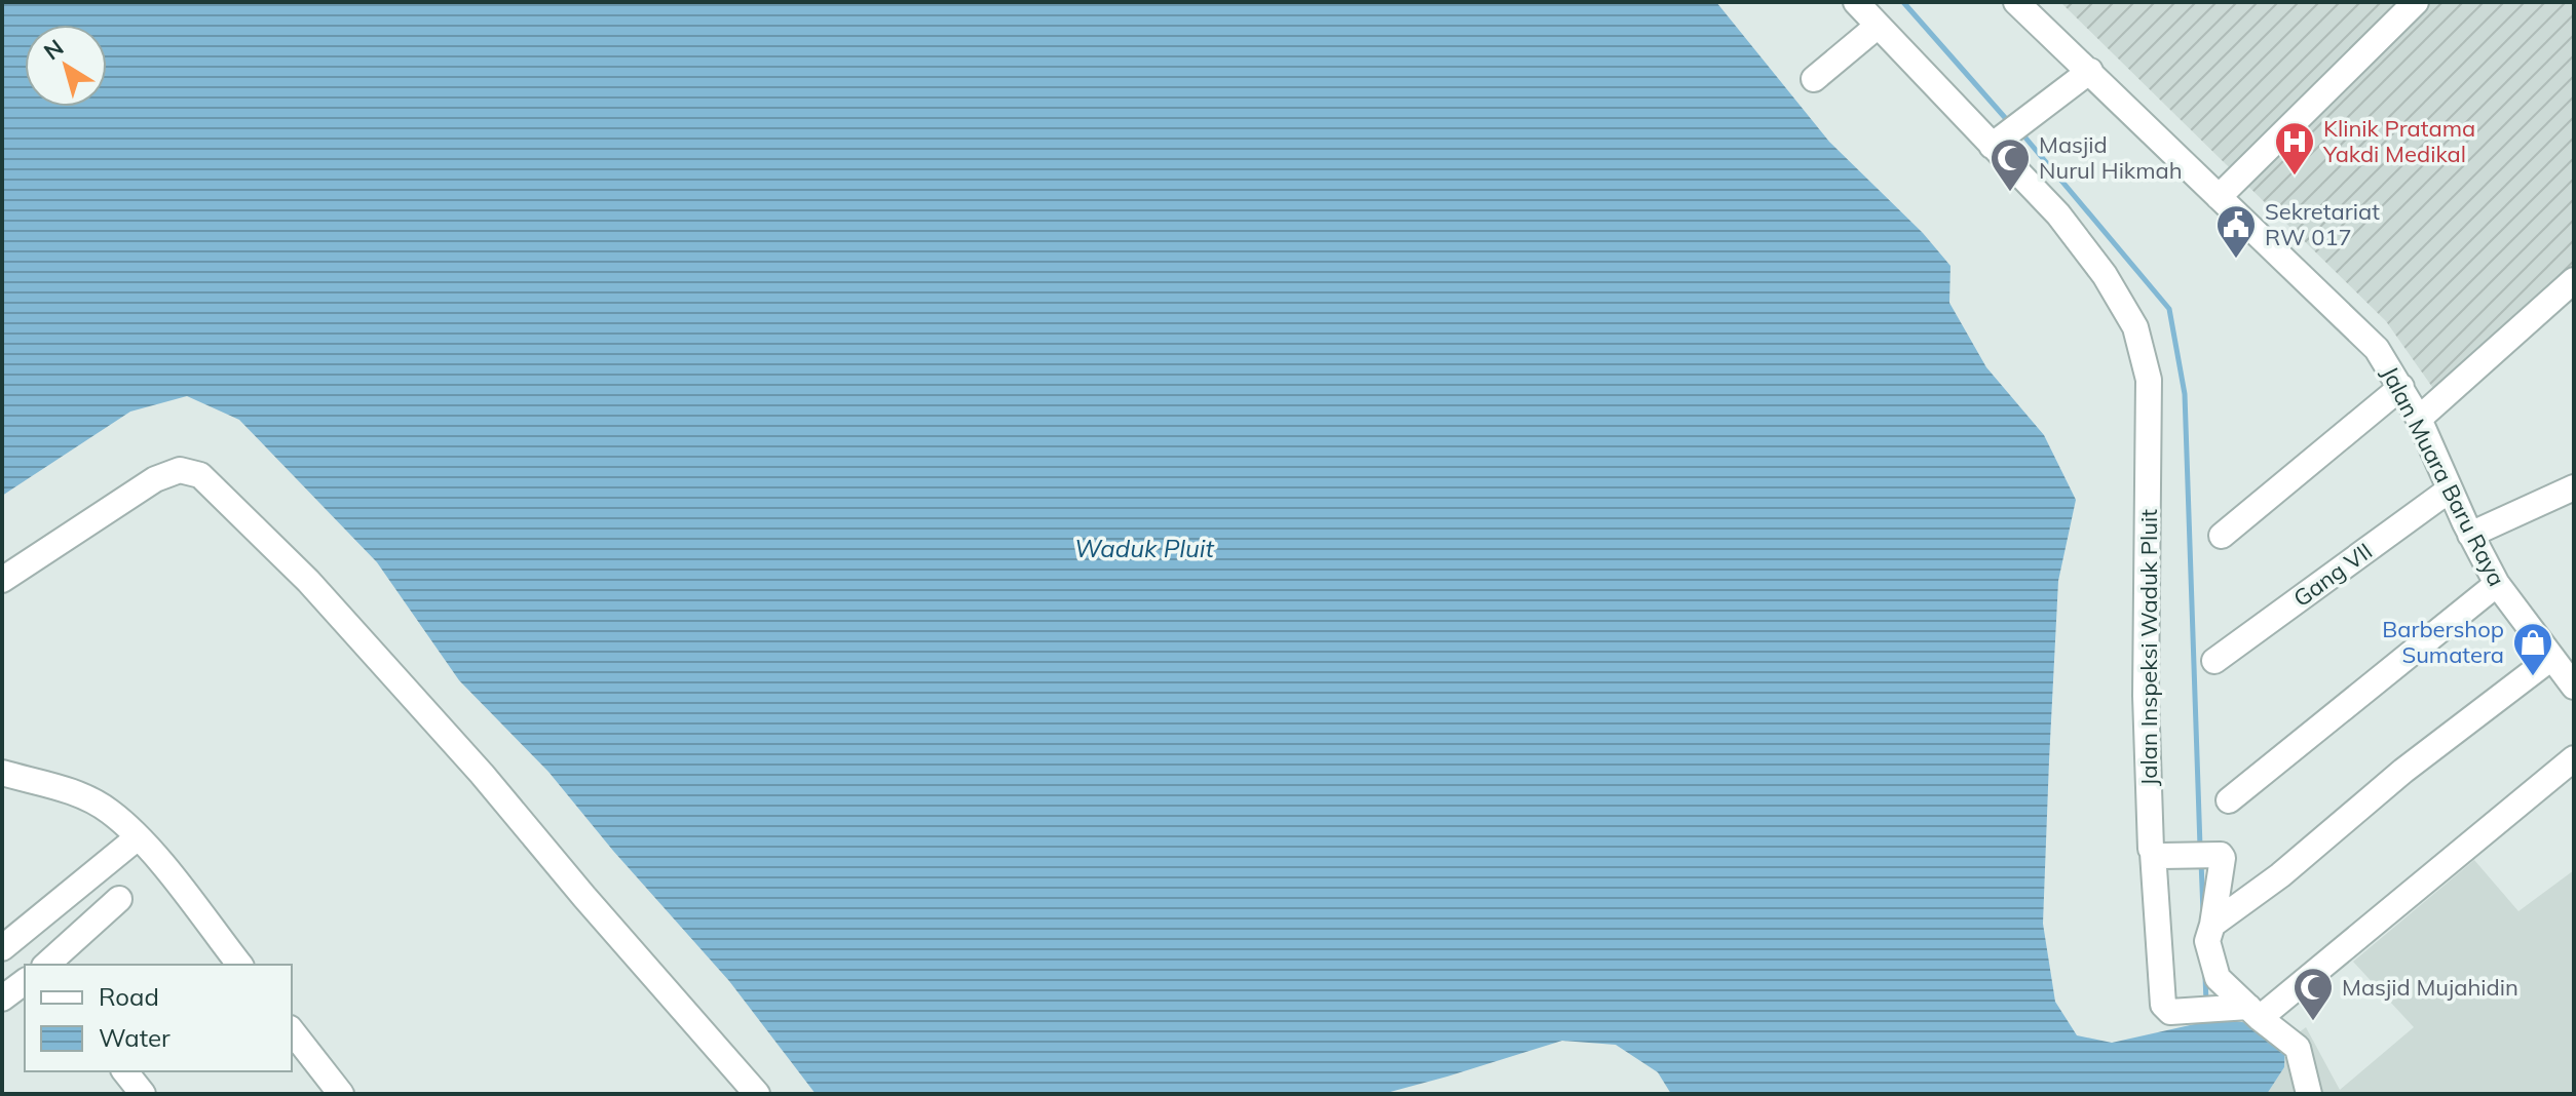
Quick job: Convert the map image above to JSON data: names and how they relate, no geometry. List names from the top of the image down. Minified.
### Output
{"streets":{"street":["Jalan Muara Baru Raya","Gang VII","Jalan Inspeksi Waduk Pluit"]},"crossings":[["Jalan Muara Baru Raya","Gang VII"]],"water":["Waduk Pluit"],"places":{"hospital":["Klinik Pratama Yakdi Medikal"],"mosque":["Masjid Nurul Hikmah","Masjid Mujahidin"],"public building":["Sekretariat RW 017"],"shop":["Barbershop Sumatera"]},"legend":["Road","Water"],"north":"top left"}
